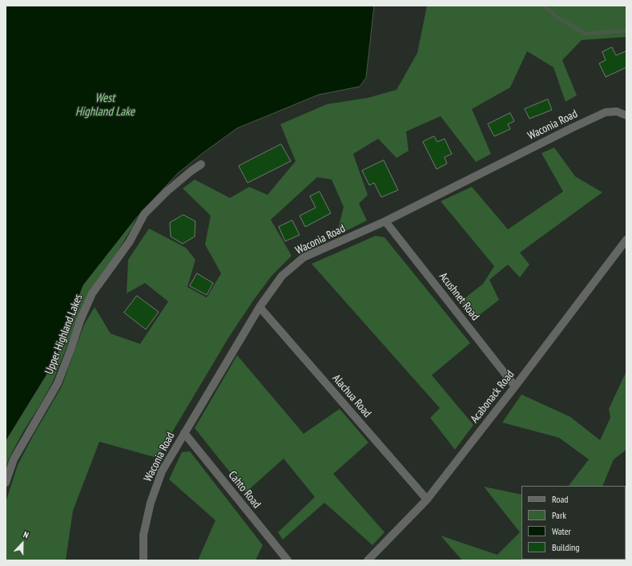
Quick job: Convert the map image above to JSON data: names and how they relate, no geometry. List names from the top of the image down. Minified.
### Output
{"streets":{"street":["Waconia Road","Acushnet Road","Upper Highland Lakes","Alachua Road","Acabonack Road","Cahto Road"]},"crossings":[["Waconia Road","Acushnet Road"],["Waconia Road","Alachua Road"],["Waconia Road","Cahto Road"],["Acushnet Road","Acabonack Road"],["Alachua Road","Acabonack Road"]],"water":["West Highland Lake"],"legend":["Road","Park","Water","Building"],"north":"top"}
